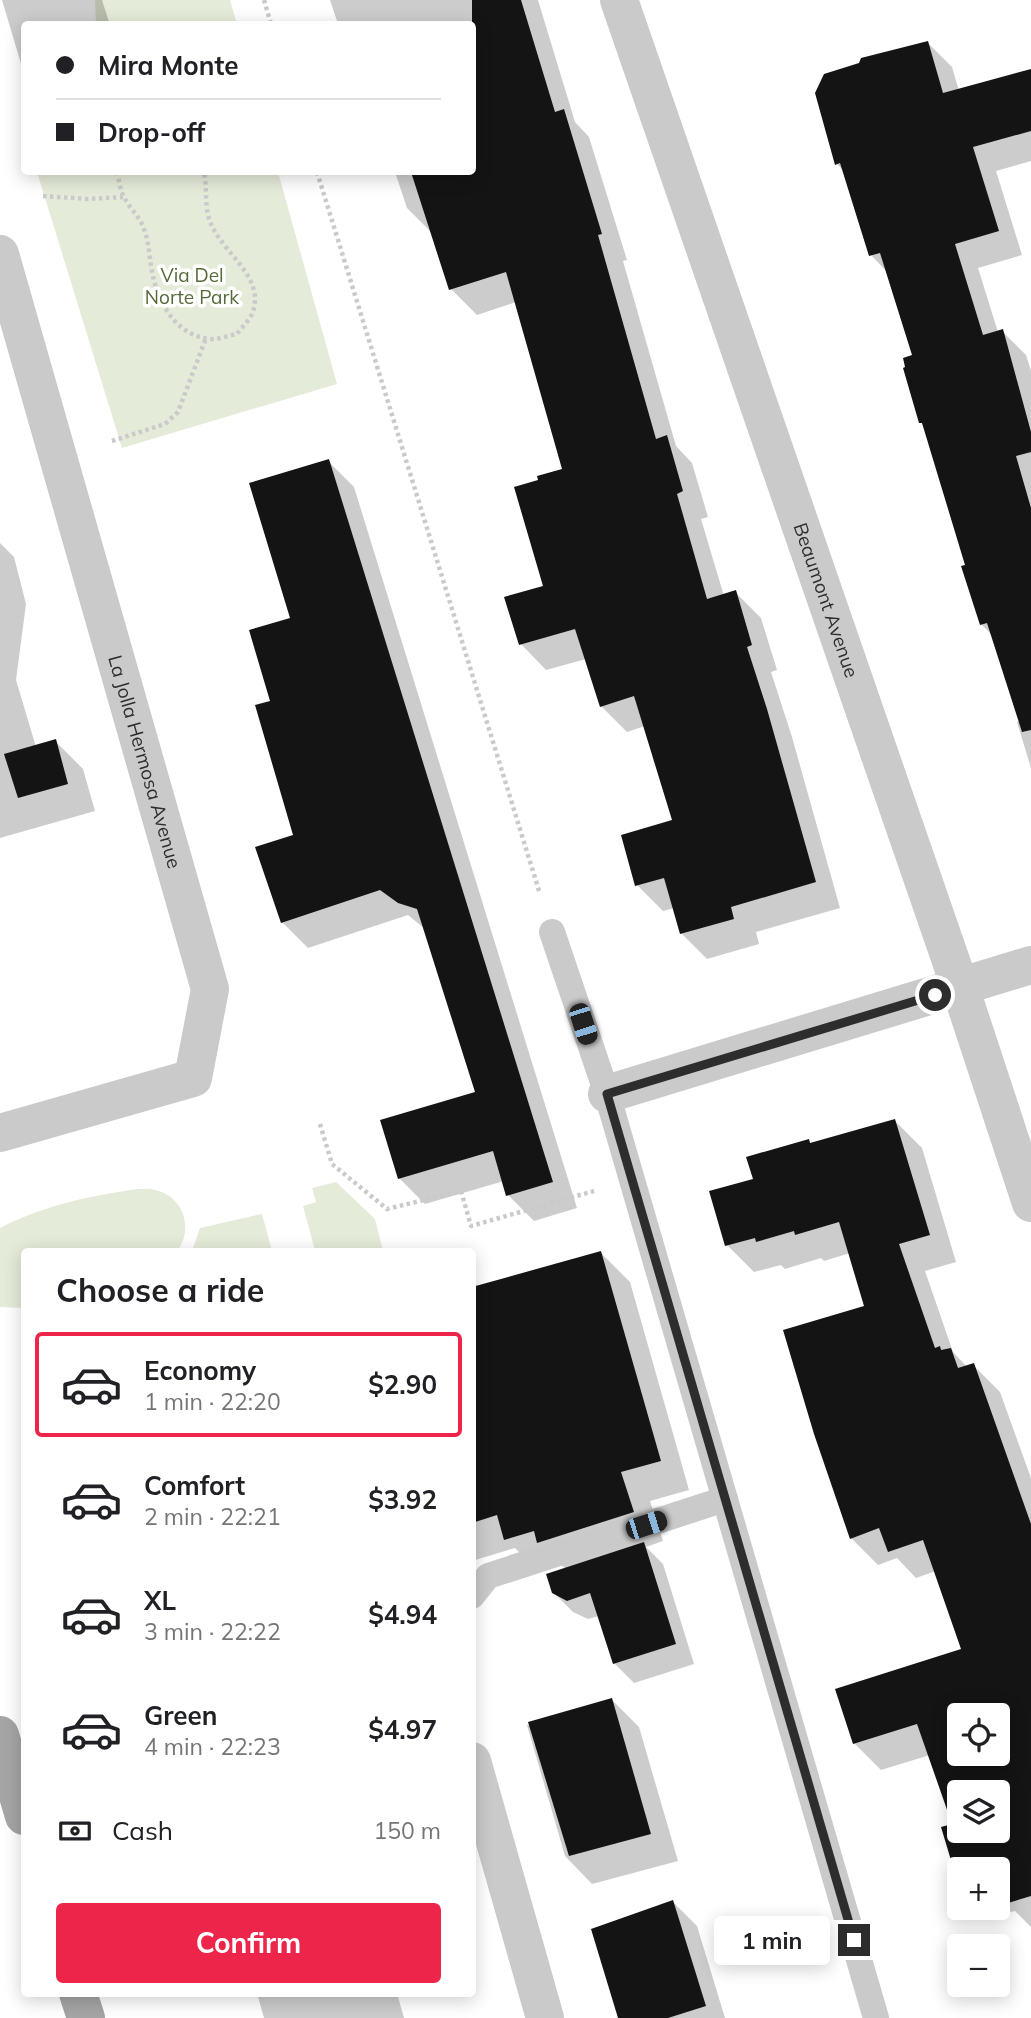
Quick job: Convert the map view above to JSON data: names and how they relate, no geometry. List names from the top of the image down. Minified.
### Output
{"streets":{"street":["Beaumont Avenue","La Jolla Hermosa Avenue"]},"parks":["Via Del Norte Park"],"page":{"banner":["Mira Monte","Drop-off"],"heading":"Choose a ride","list":[{"name":"Economy","note":"1 min · 22:20","value":"$2.90"},{"name":"Comfort","note":"2 min · 22:21","value":"$3.92"},{"name":"XL","note":"3 min · 22:22","value":"$4.94"},{"name":"Green","note":"4 min · 22:23","value":"$4.97"}],"map_buttons":["+","−"],"pay":["Cash","150 m"],"buttons":"Confirm","bubble":"1 min"}}
